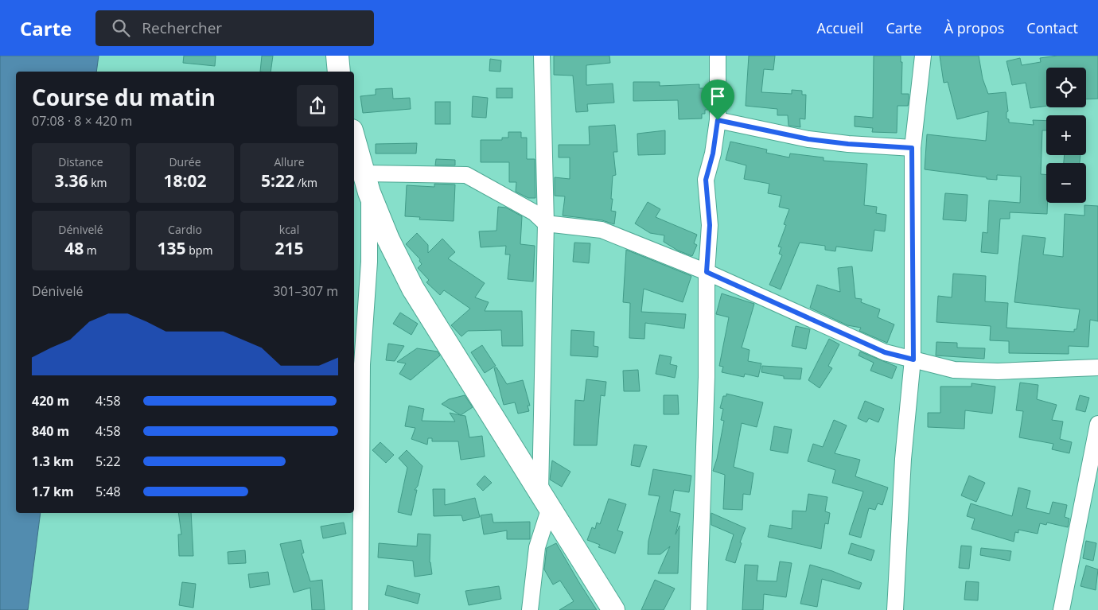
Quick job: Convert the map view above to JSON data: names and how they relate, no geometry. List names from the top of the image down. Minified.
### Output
{"page":{"header":"Carte","search":"Rechercher","nav":["Accueil","Carte","À propos","Contact"],"map_buttons":["+","−"],"heading":["Course du matin","07:08 · 8 × 420 m"],"stats":[["Distance","3.36 km"],["Durée","18:02"],["Allure","5:22 /km"],["Dénivelé","48 m"],["Cardio","135 bpm"],["kcal","215"]],"chart":["Dénivelé","301–307 m"],"list":[{"name":"420 m","note":"4:58"},{"name":"840 m","note":"4:58"},{"name":"1.3 km","note":"5:22"},{"name":"1.7 km","note":"5:48"}]}}
